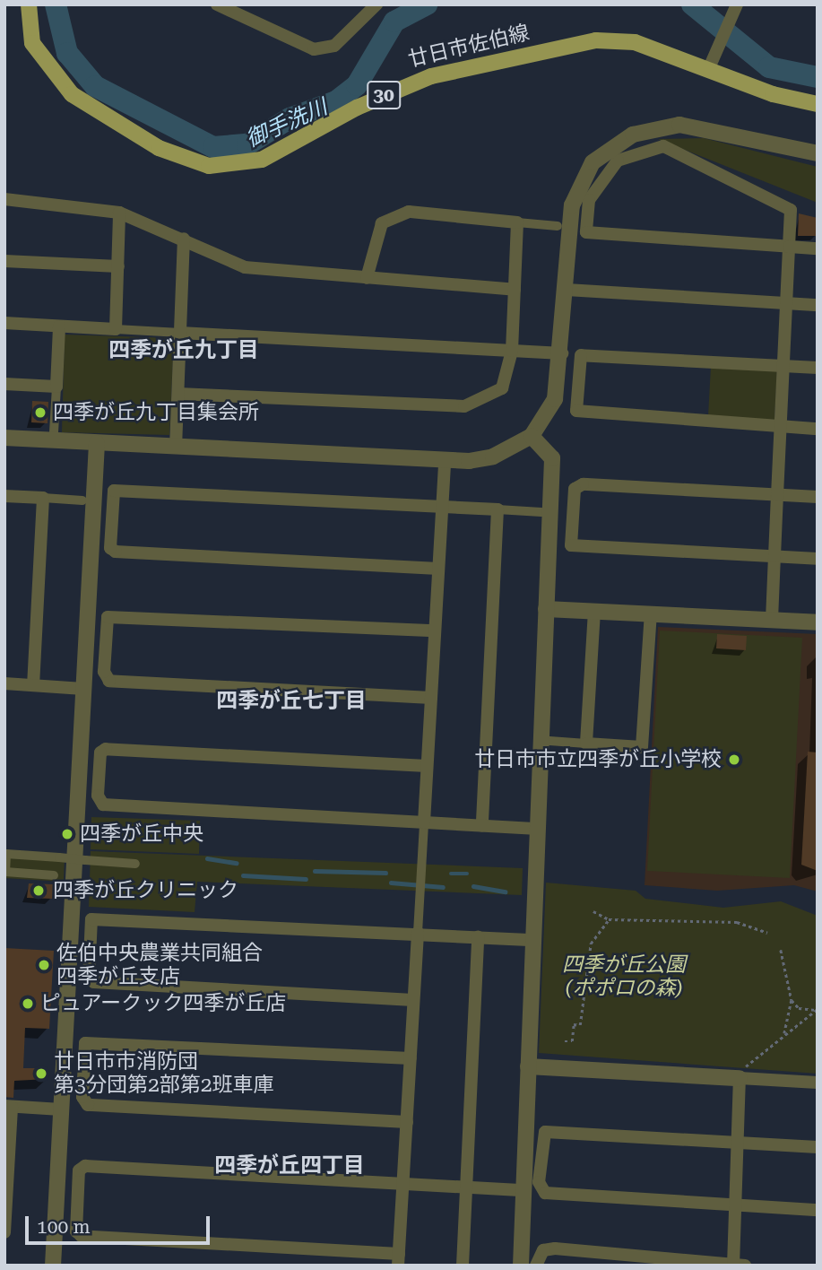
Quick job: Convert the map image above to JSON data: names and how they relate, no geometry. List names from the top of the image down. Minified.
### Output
{"streets":{"main road":["廿日市佐伯線","30"]},"districts":["四季が丘九丁目","四季が丘七丁目","四季が丘四丁目"],"water":["御手洗川"],"parks":["四季が丘公園 (ポポロの森)"],"places":["四季が丘九丁目集会所","廿日市市立四季が丘小学校","四季が丘中央","四季が丘クリニック","佐伯中央農業共同組合 四季が丘支店","ピュアークック四季が丘店","廿日市市消防団 第3分団第2部第2班車庫"],"scale_bar":"100 m"}
